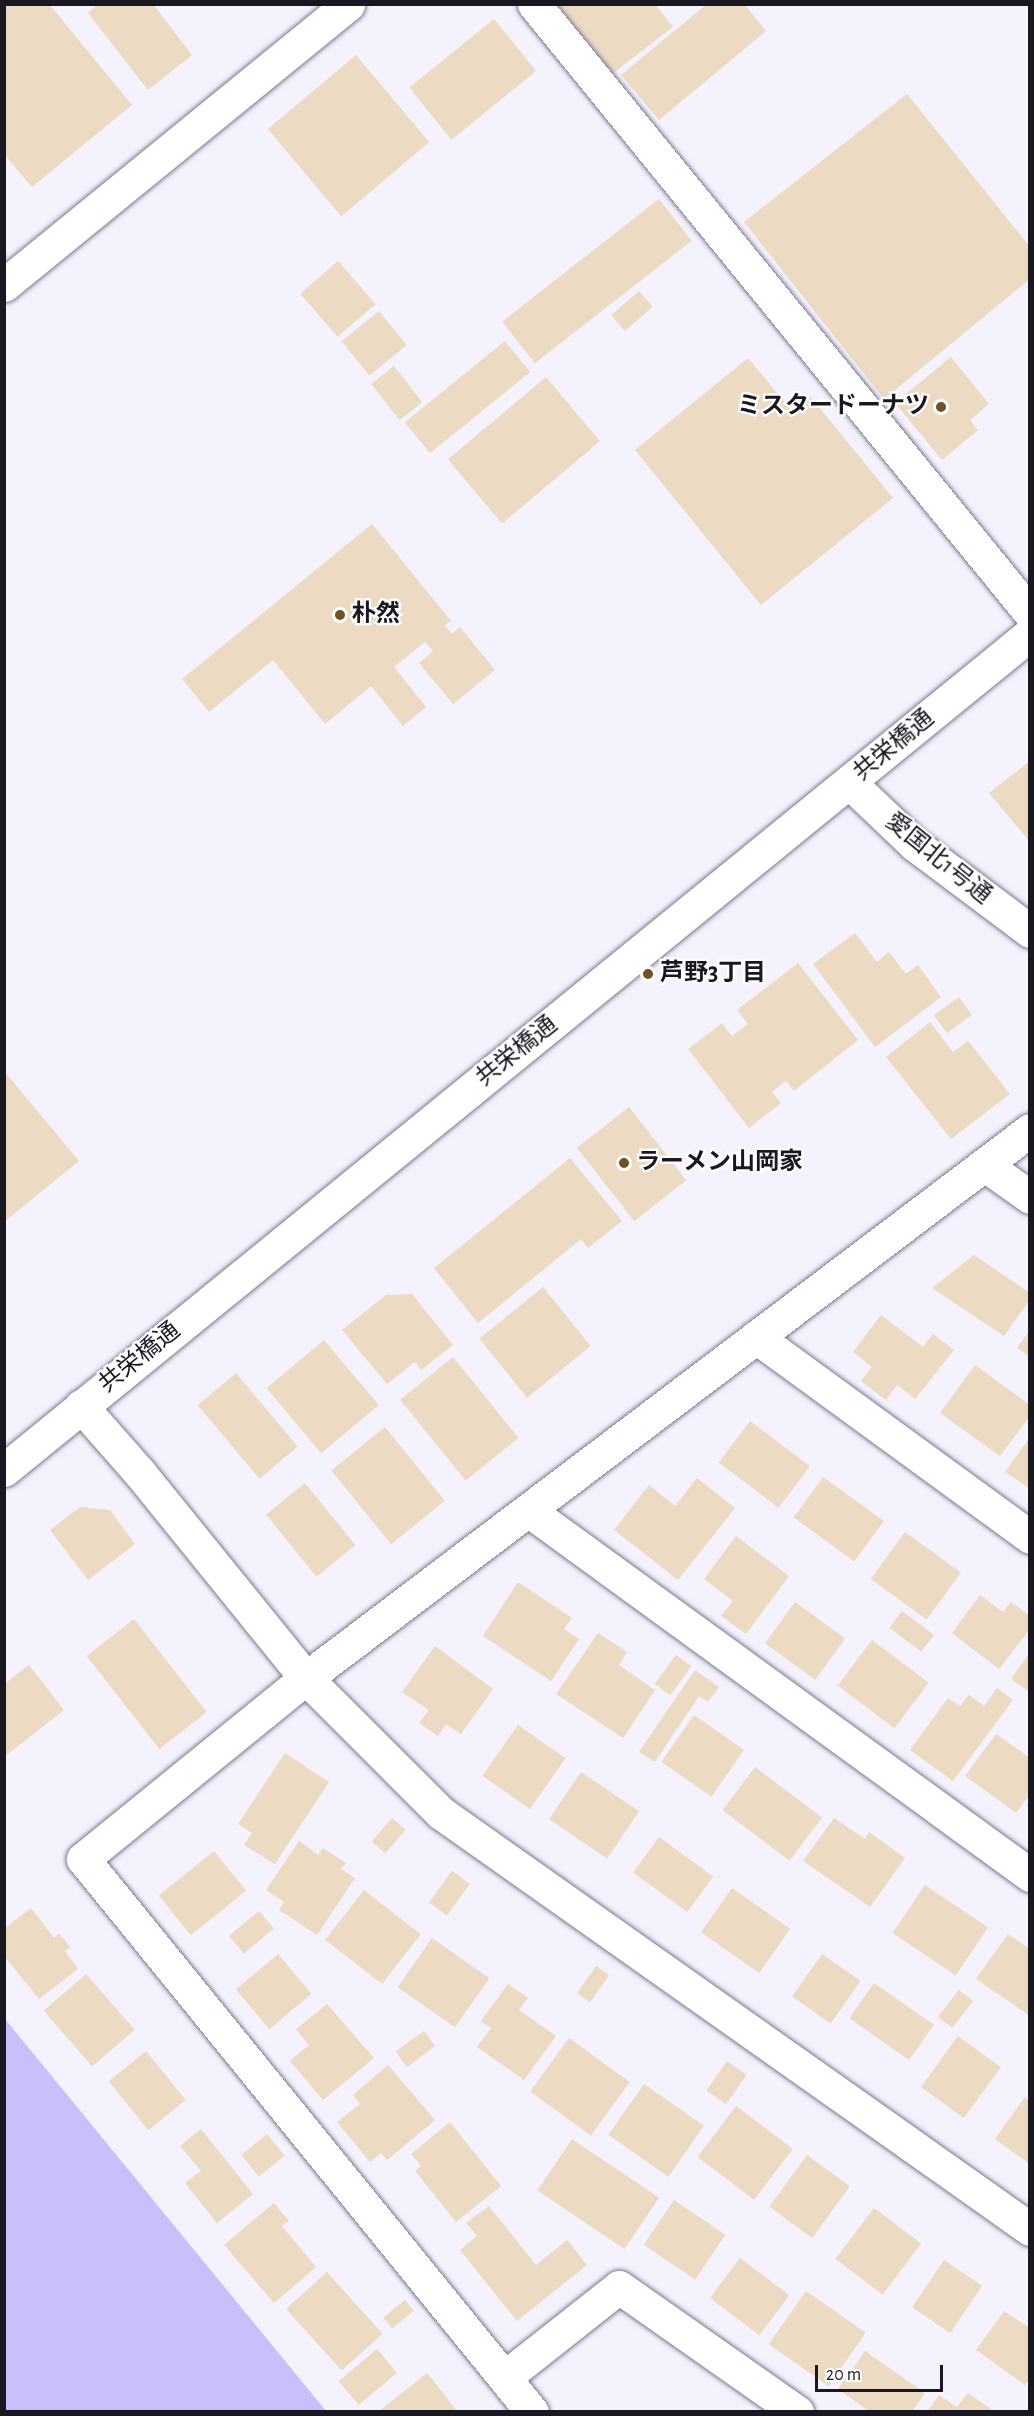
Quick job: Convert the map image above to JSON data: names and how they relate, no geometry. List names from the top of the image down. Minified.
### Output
{"streets":{"street":["共栄橋通","愛国北1号通"]},"crossings":[["共栄橋通","愛国北1号通"]],"places":["ミスタードーナツ","朴然","芦野3丁目","ラーメン山岡家"],"scale_bar":"20 m"}
